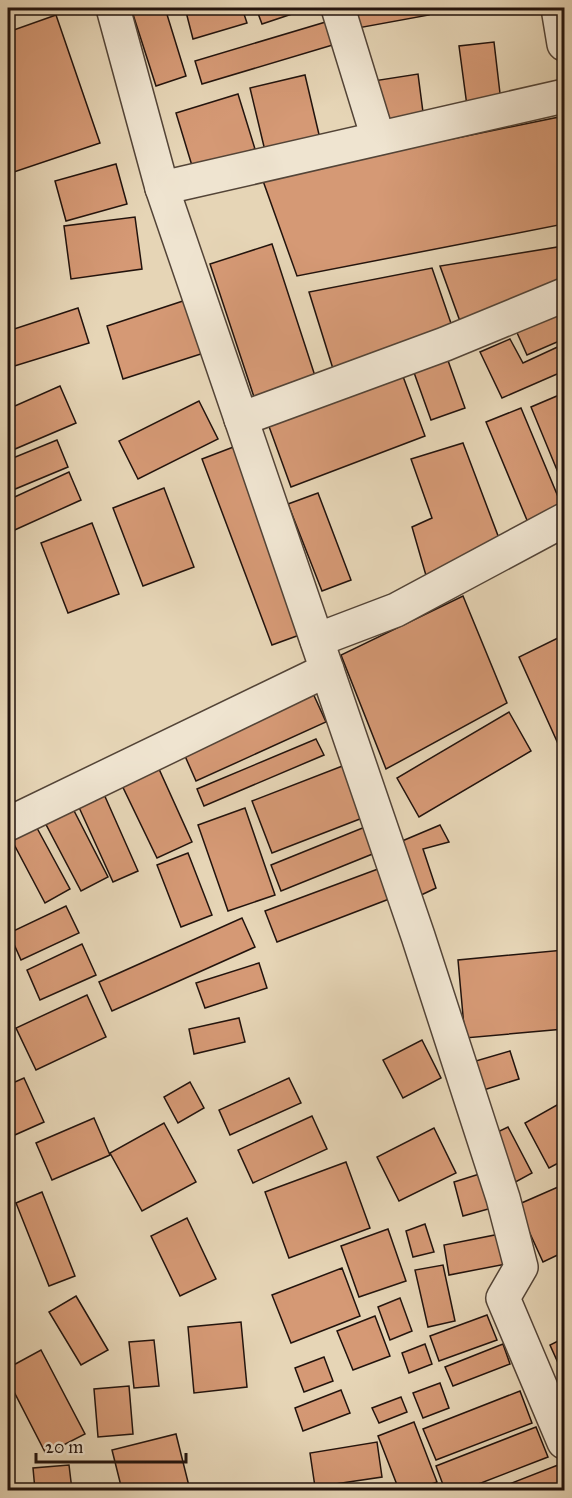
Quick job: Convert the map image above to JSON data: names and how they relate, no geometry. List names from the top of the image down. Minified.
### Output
{"scale_bar":"20 m"}
